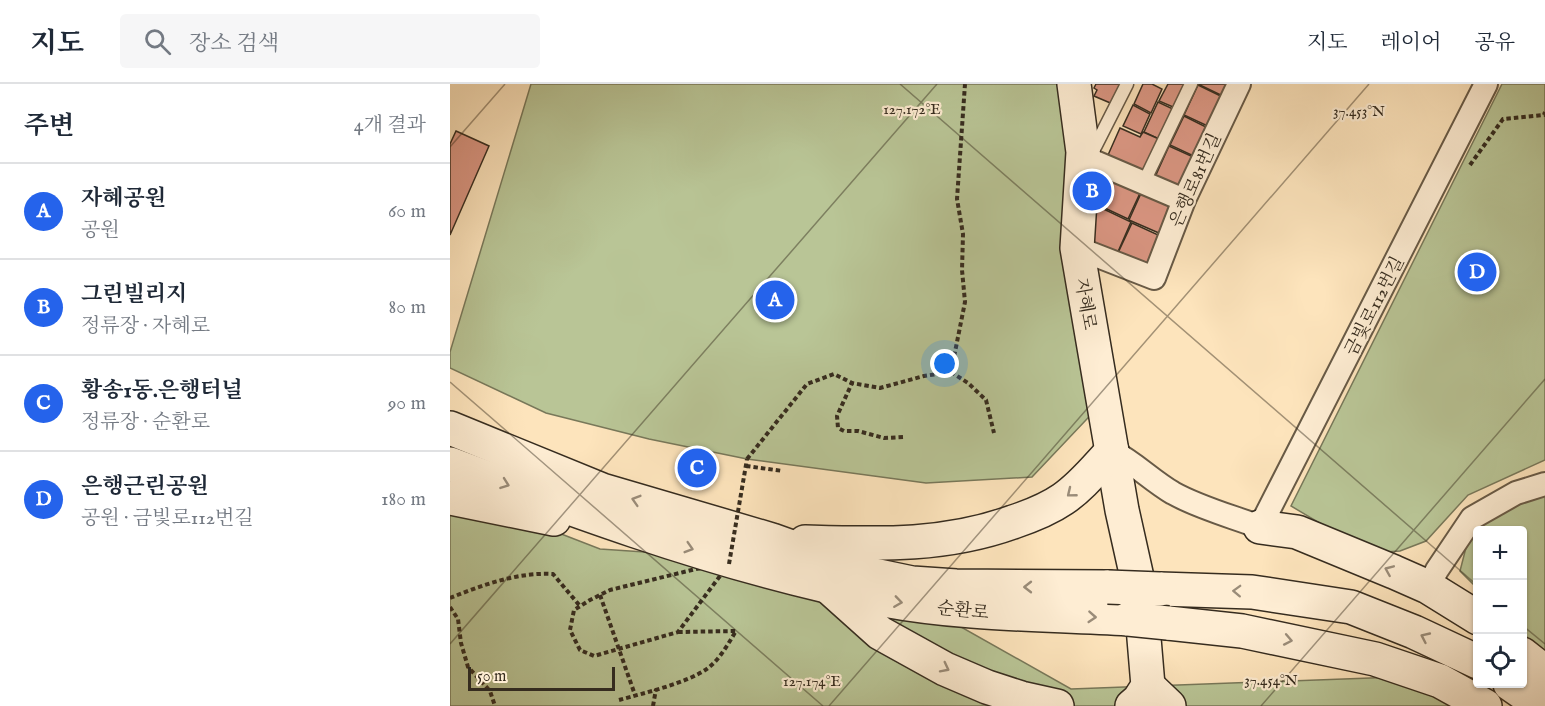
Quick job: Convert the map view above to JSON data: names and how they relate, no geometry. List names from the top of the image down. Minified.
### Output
{"streets":{"main road":["자혜로","순환로"],"street":["은행로81번길","금빛로112번길"]},"crossings":[["은행로81번길","자혜로"]],"scale_bar":"50 m","page":{"header":"지도","search":"장소 검색","nav":["지도","레이어","공유"],"heading":["주변","4개 결과"],"list":[{"mark":"A","name":"자혜공원","note":"공원","value":"60 m"},{"mark":"B","name":"그린빌리지","note":"정류장 · 자혜로","value":"80 m"},{"mark":"C","name":"황송1동.은행터널","note":"정류장 · 순환로","value":"90 m"},{"mark":"D","name":"은행근린공원","note":"공원 · 금빛로112번길","value":"180 m"}],"pins":["B","D","A","C"],"map_buttons":["+","−"],"scale":"50 m"},"coordinates":["127.172°E","37.453°N","37.454°N","127.174°E"]}
